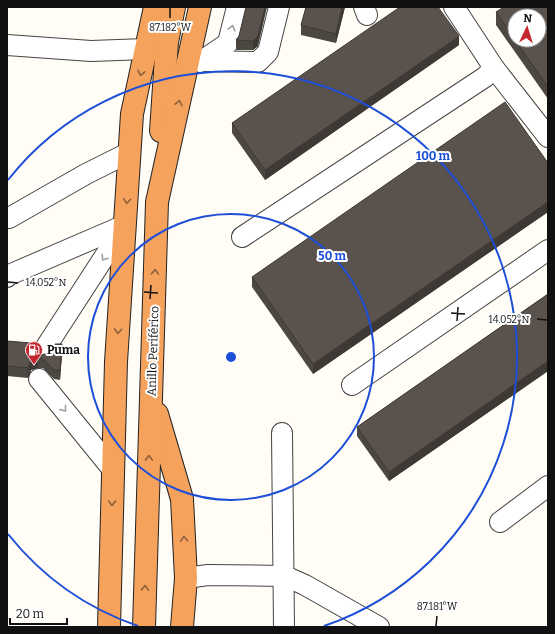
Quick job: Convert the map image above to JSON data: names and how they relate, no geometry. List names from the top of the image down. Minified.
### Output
{"streets":{"highway":["Anillo Periférico"]},"places":{"fuel station":["Puma"]},"scale_bar":"20 m","north":"top","coordinates":["87.182°W","14.052°N","87.181°W"],"rings":["100 m","50 m"]}
